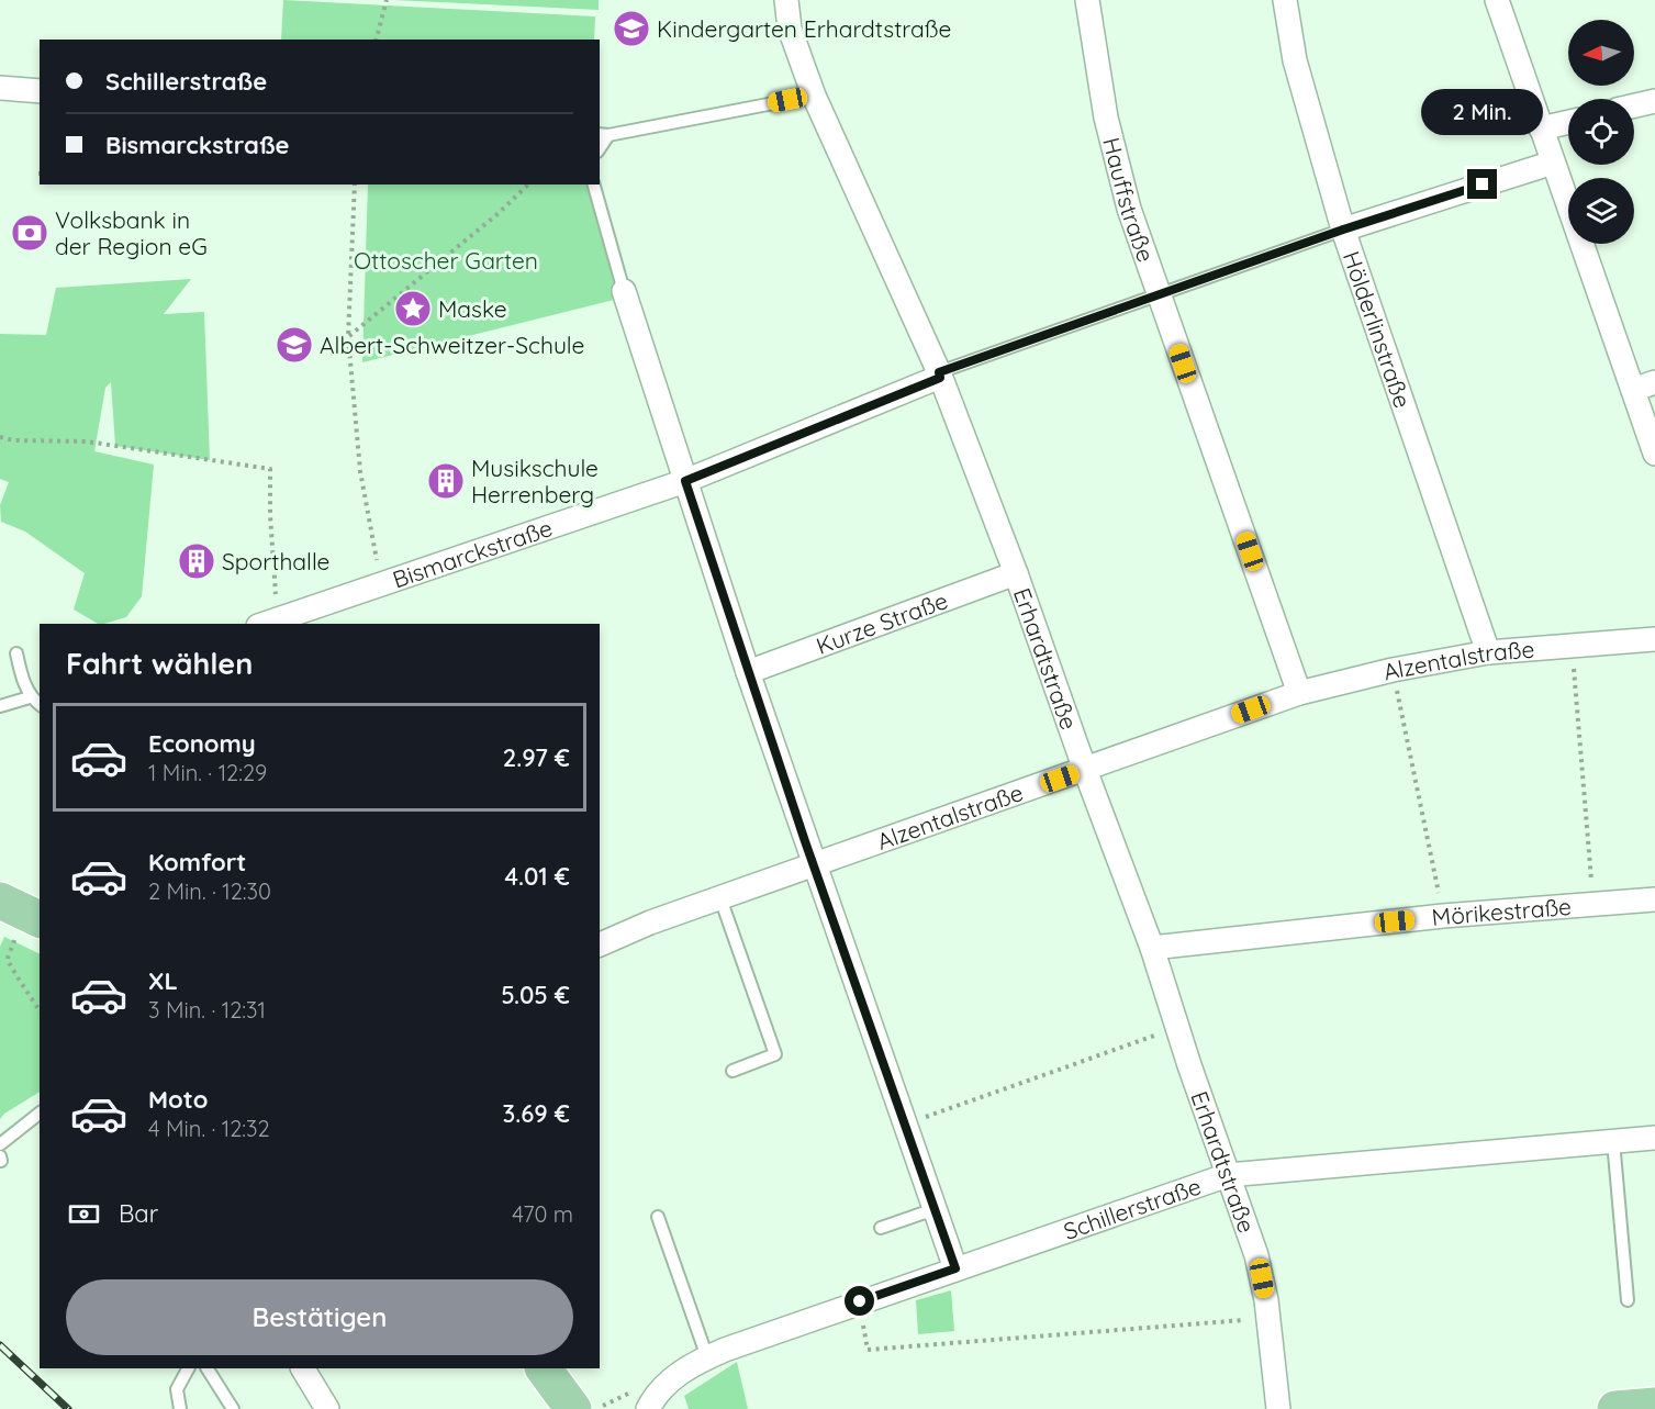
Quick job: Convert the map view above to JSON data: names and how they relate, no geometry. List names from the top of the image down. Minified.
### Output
{"streets":{"street":["Hauffstraße","Hölderlinstraße","Bismarckstraße","Kurze Straße","Erhardtstraße","Alzentalstraße","Mörikestraße","Schillerstraße"]},"crossings":[["Hauffstraße","Bismarckstraße"],["Hauffstraße","Alzentalstraße"],["Hölderlinstraße","Bismarckstraße"],["Hölderlinstraße","Alzentalstraße"],["Bismarckstraße","Erhardtstraße"],["Kurze Straße","Erhardtstraße"],["Erhardtstraße","Alzentalstraße"],["Erhardtstraße","Mörikestraße"],["Erhardtstraße","Schillerstraße"]],"parks":["Ottoscher Garten"],"places":{"school or university":["Kindergarten Erhardtstraße","Albert-Schweitzer-Schule"],"bank":["Volksbank in der Region eG"],"place":["Maske"],"building":["Musikschule Herrenberg","Sporthalle"]},"north":"left","page":{"banner":["Schillerstraße","Bismarckstraße"],"bubble":"2 Min.","heading":"Fahrt wählen","list":[{"name":"Economy","note":"1 Min. · 12:29","value":"2.97 €"},{"name":"Komfort","note":"2 Min. · 12:30","value":"4.01 €"},{"name":"XL","note":"3 Min. · 12:31","value":"5.05 €"},{"name":"Moto","note":"4 Min. · 12:32","value":"3.69 €"}],"pay":["Bar","470 m"],"buttons":"Bestätigen"}}
